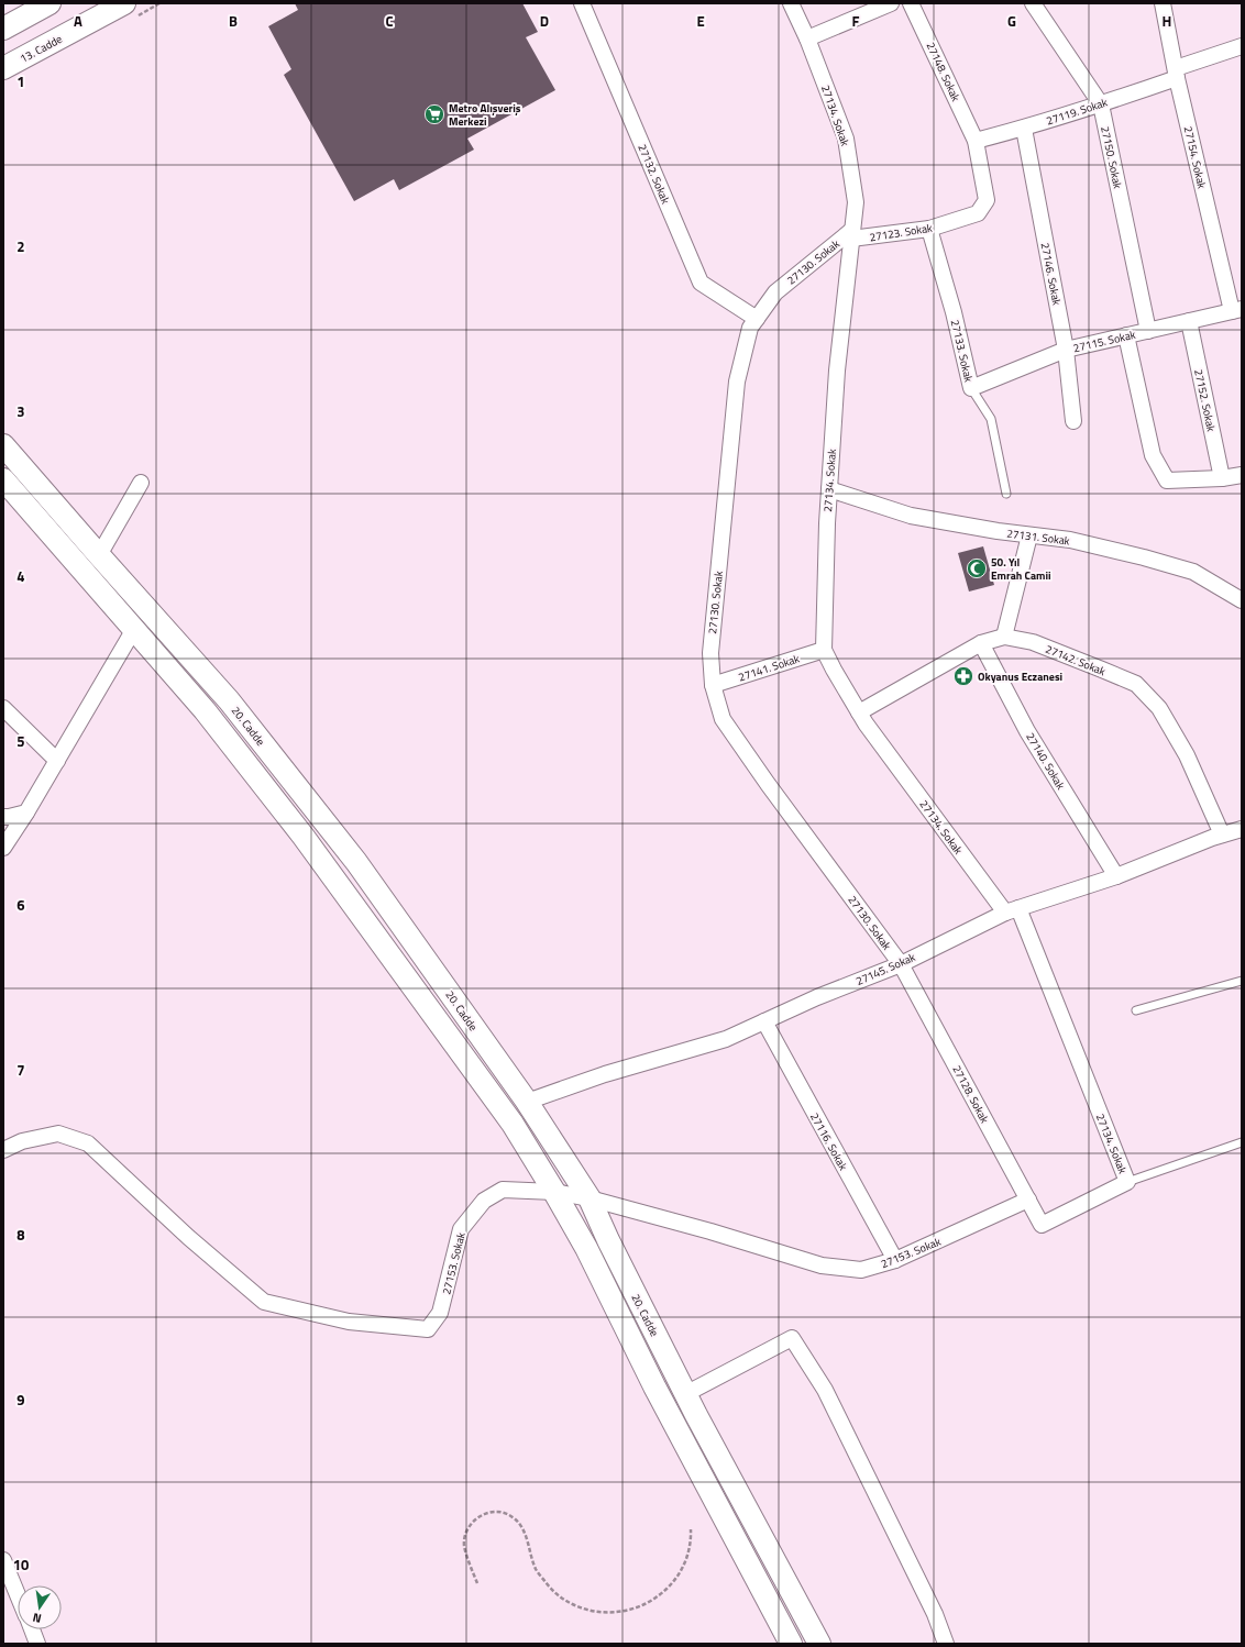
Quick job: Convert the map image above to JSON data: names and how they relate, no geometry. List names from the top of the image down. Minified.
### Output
{"streets":{"main road":["13. Cadde","20. Cadde"],"street":["27148. Sokak","27119. Sokak","27134. Sokak","27150. Sokak","27154. Sokak","27132. Sokak","27123. Sokak","27130. Sokak","27146. Sokak","27115. Sokak","27133. Sokak","27152. Sokak","27131. Sokak","27142. Sokak","27141. Sokak","27140. Sokak","27145. Sokak","27128. Sokak","27116. Sokak","27153. Sokak"]},"crossings":[["27148. Sokak","27119. Sokak"],["27148. Sokak","27123. Sokak"],["27119. Sokak","27150. Sokak"],["27119. Sokak","27154. Sokak"],["27119. Sokak","27123. Sokak"],["27119. Sokak","27146. Sokak"],["27134. Sokak","27123. Sokak"],["27134. Sokak","27130. Sokak"],["27134. Sokak","27131. Sokak"],["27134. Sokak","27142. Sokak"],["27134. Sokak","27141. Sokak"],["27134. Sokak","27145. Sokak"],["27134. Sokak","27128. Sokak"],["27150. Sokak","27115. Sokak"],["27154. Sokak","27115. Sokak"],["27132. Sokak","27130. Sokak"],["27123. Sokak","27130. Sokak"],["27123. Sokak","27133. Sokak"],["27130. Sokak","27141. Sokak"],["27130. Sokak","27145. Sokak"],["27130. Sokak","27128. Sokak"],["27146. Sokak","27115. Sokak"],["27115. Sokak","27133. Sokak"],["27115. Sokak","27152. Sokak"],["27142. Sokak","27140. Sokak"],["27142. Sokak","27145. Sokak"],["20. Cadde","27145. Sokak"],["20. Cadde","27153. Sokak"],["27140. Sokak","27145. Sokak"],["27145. Sokak","27128. Sokak"],["27145. Sokak","27116. Sokak"],["27128. Sokak","27153. Sokak"],["27116. Sokak","27153. Sokak"]],"places":{"supermarket":["Metro Alışveriş Merkezi"],"mosque":["50. Yıl Emrah Camii"],"pharmacy":["Okyanus Eczanesi"]},"north":"bottom","grid":{"columns":["A","B","C","D","E","F","G","H"],"rows":["1","2","3","4","5","6","7","8","9","10"]}}
